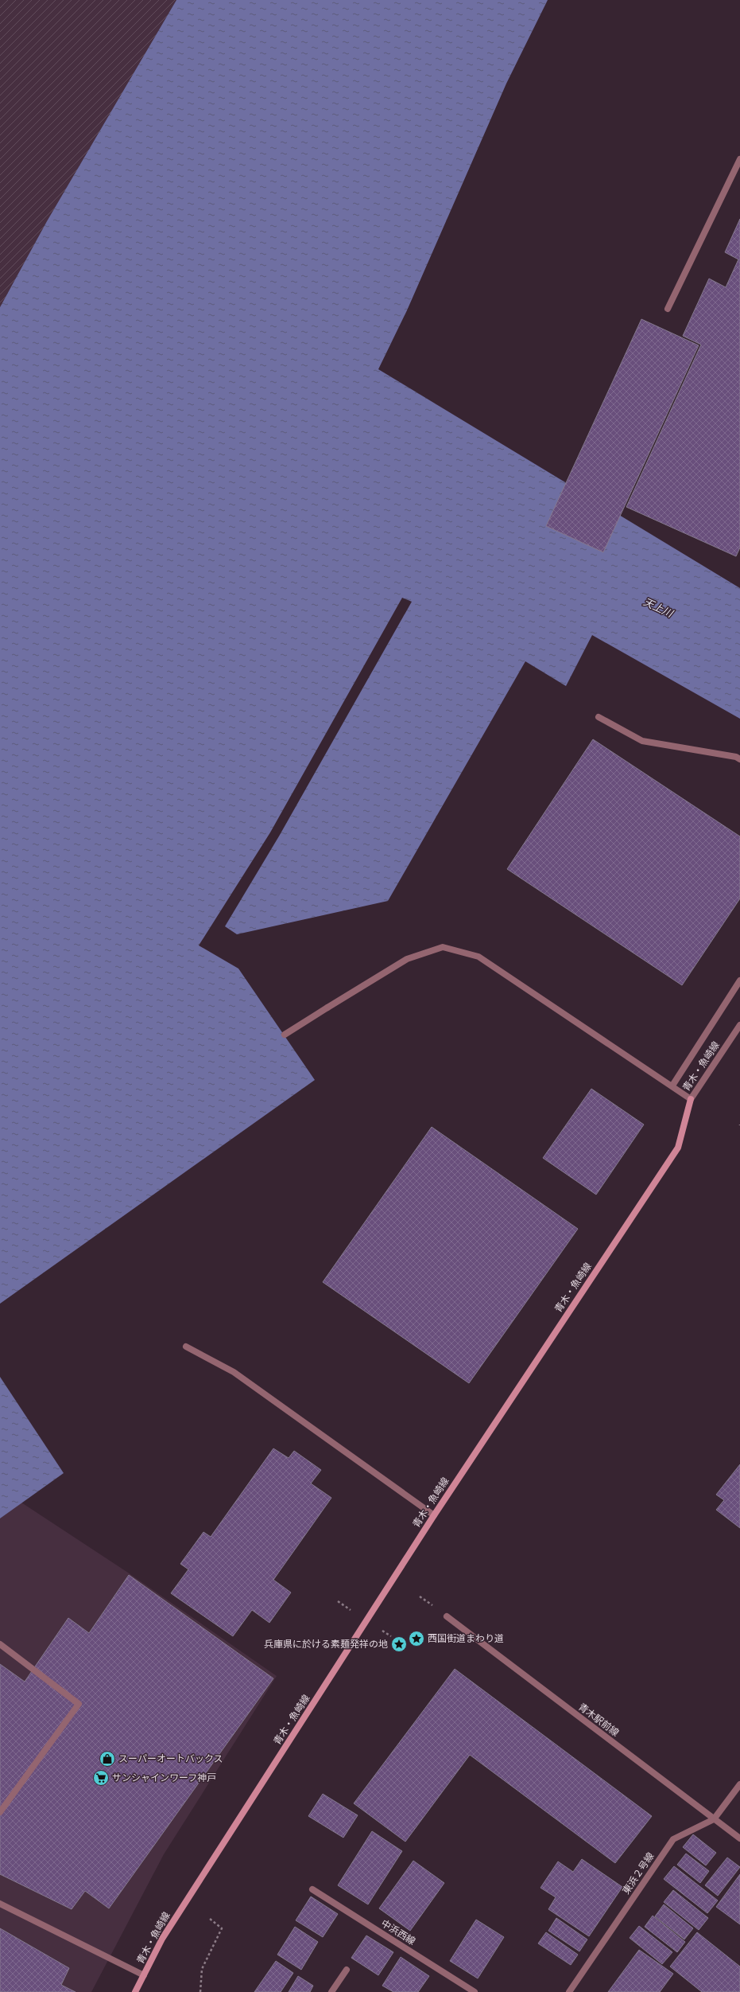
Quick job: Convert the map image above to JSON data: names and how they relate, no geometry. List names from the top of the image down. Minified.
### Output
{"streets":{"street":["青木・魚崎線","青木駅前線","東浜２号線","中浜西線"]},"crossings":[["青木駅前線","東浜２号線"]],"water":["天上川"],"places":{"place":["西国街道まわり道","兵庫県に於ける素麺発祥の地"],"shop":["スーパーオートバックス"],"supermarket":["サンシャインワーフ神戸"]}}
